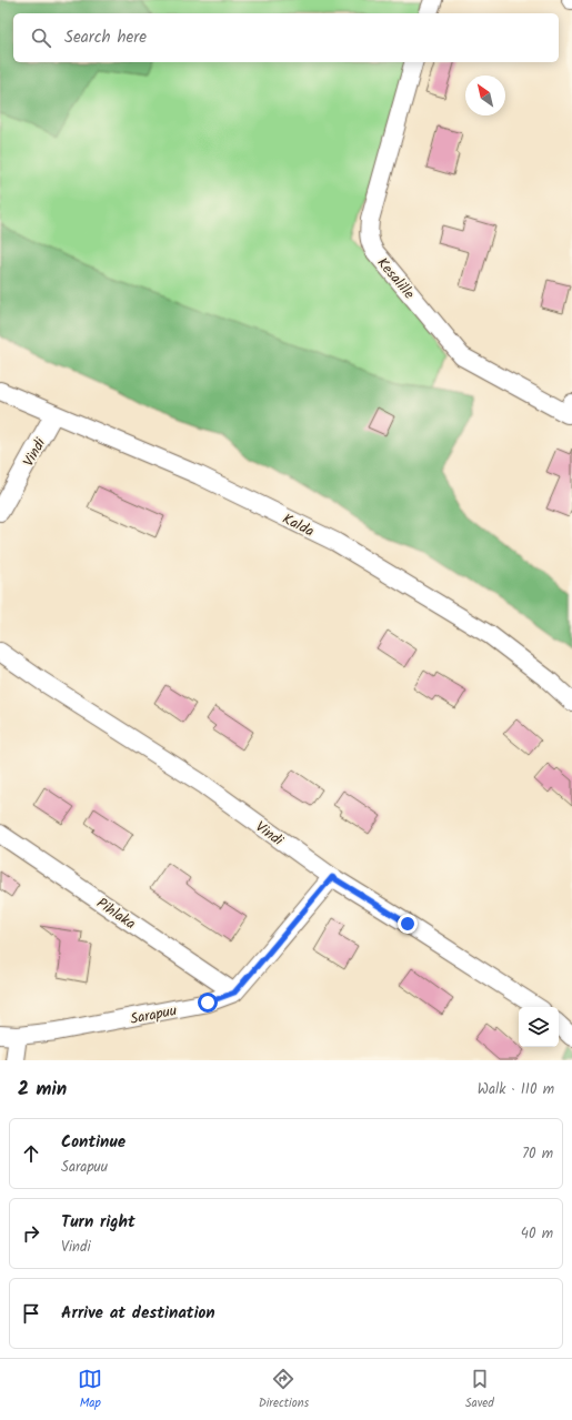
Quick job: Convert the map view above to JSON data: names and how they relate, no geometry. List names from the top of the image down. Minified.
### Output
{"streets":{"street":["Kesalille","Vindi","Kalda","Pihlaka","Sarapuu"]},"crossings":[["Vindi","Kalda"],["Vindi","Sarapuu"],["Pihlaka","Sarapuu"]],"north":"top left","page":{"search":"Search here","heading":["2 min","Walk · 110 m"],"list":[["Continue","Sarapuu","70 m"],["Turn right","Vindi","40 m"],"Arrive at destination"],"nav":["Map","Directions","Saved"]}}
